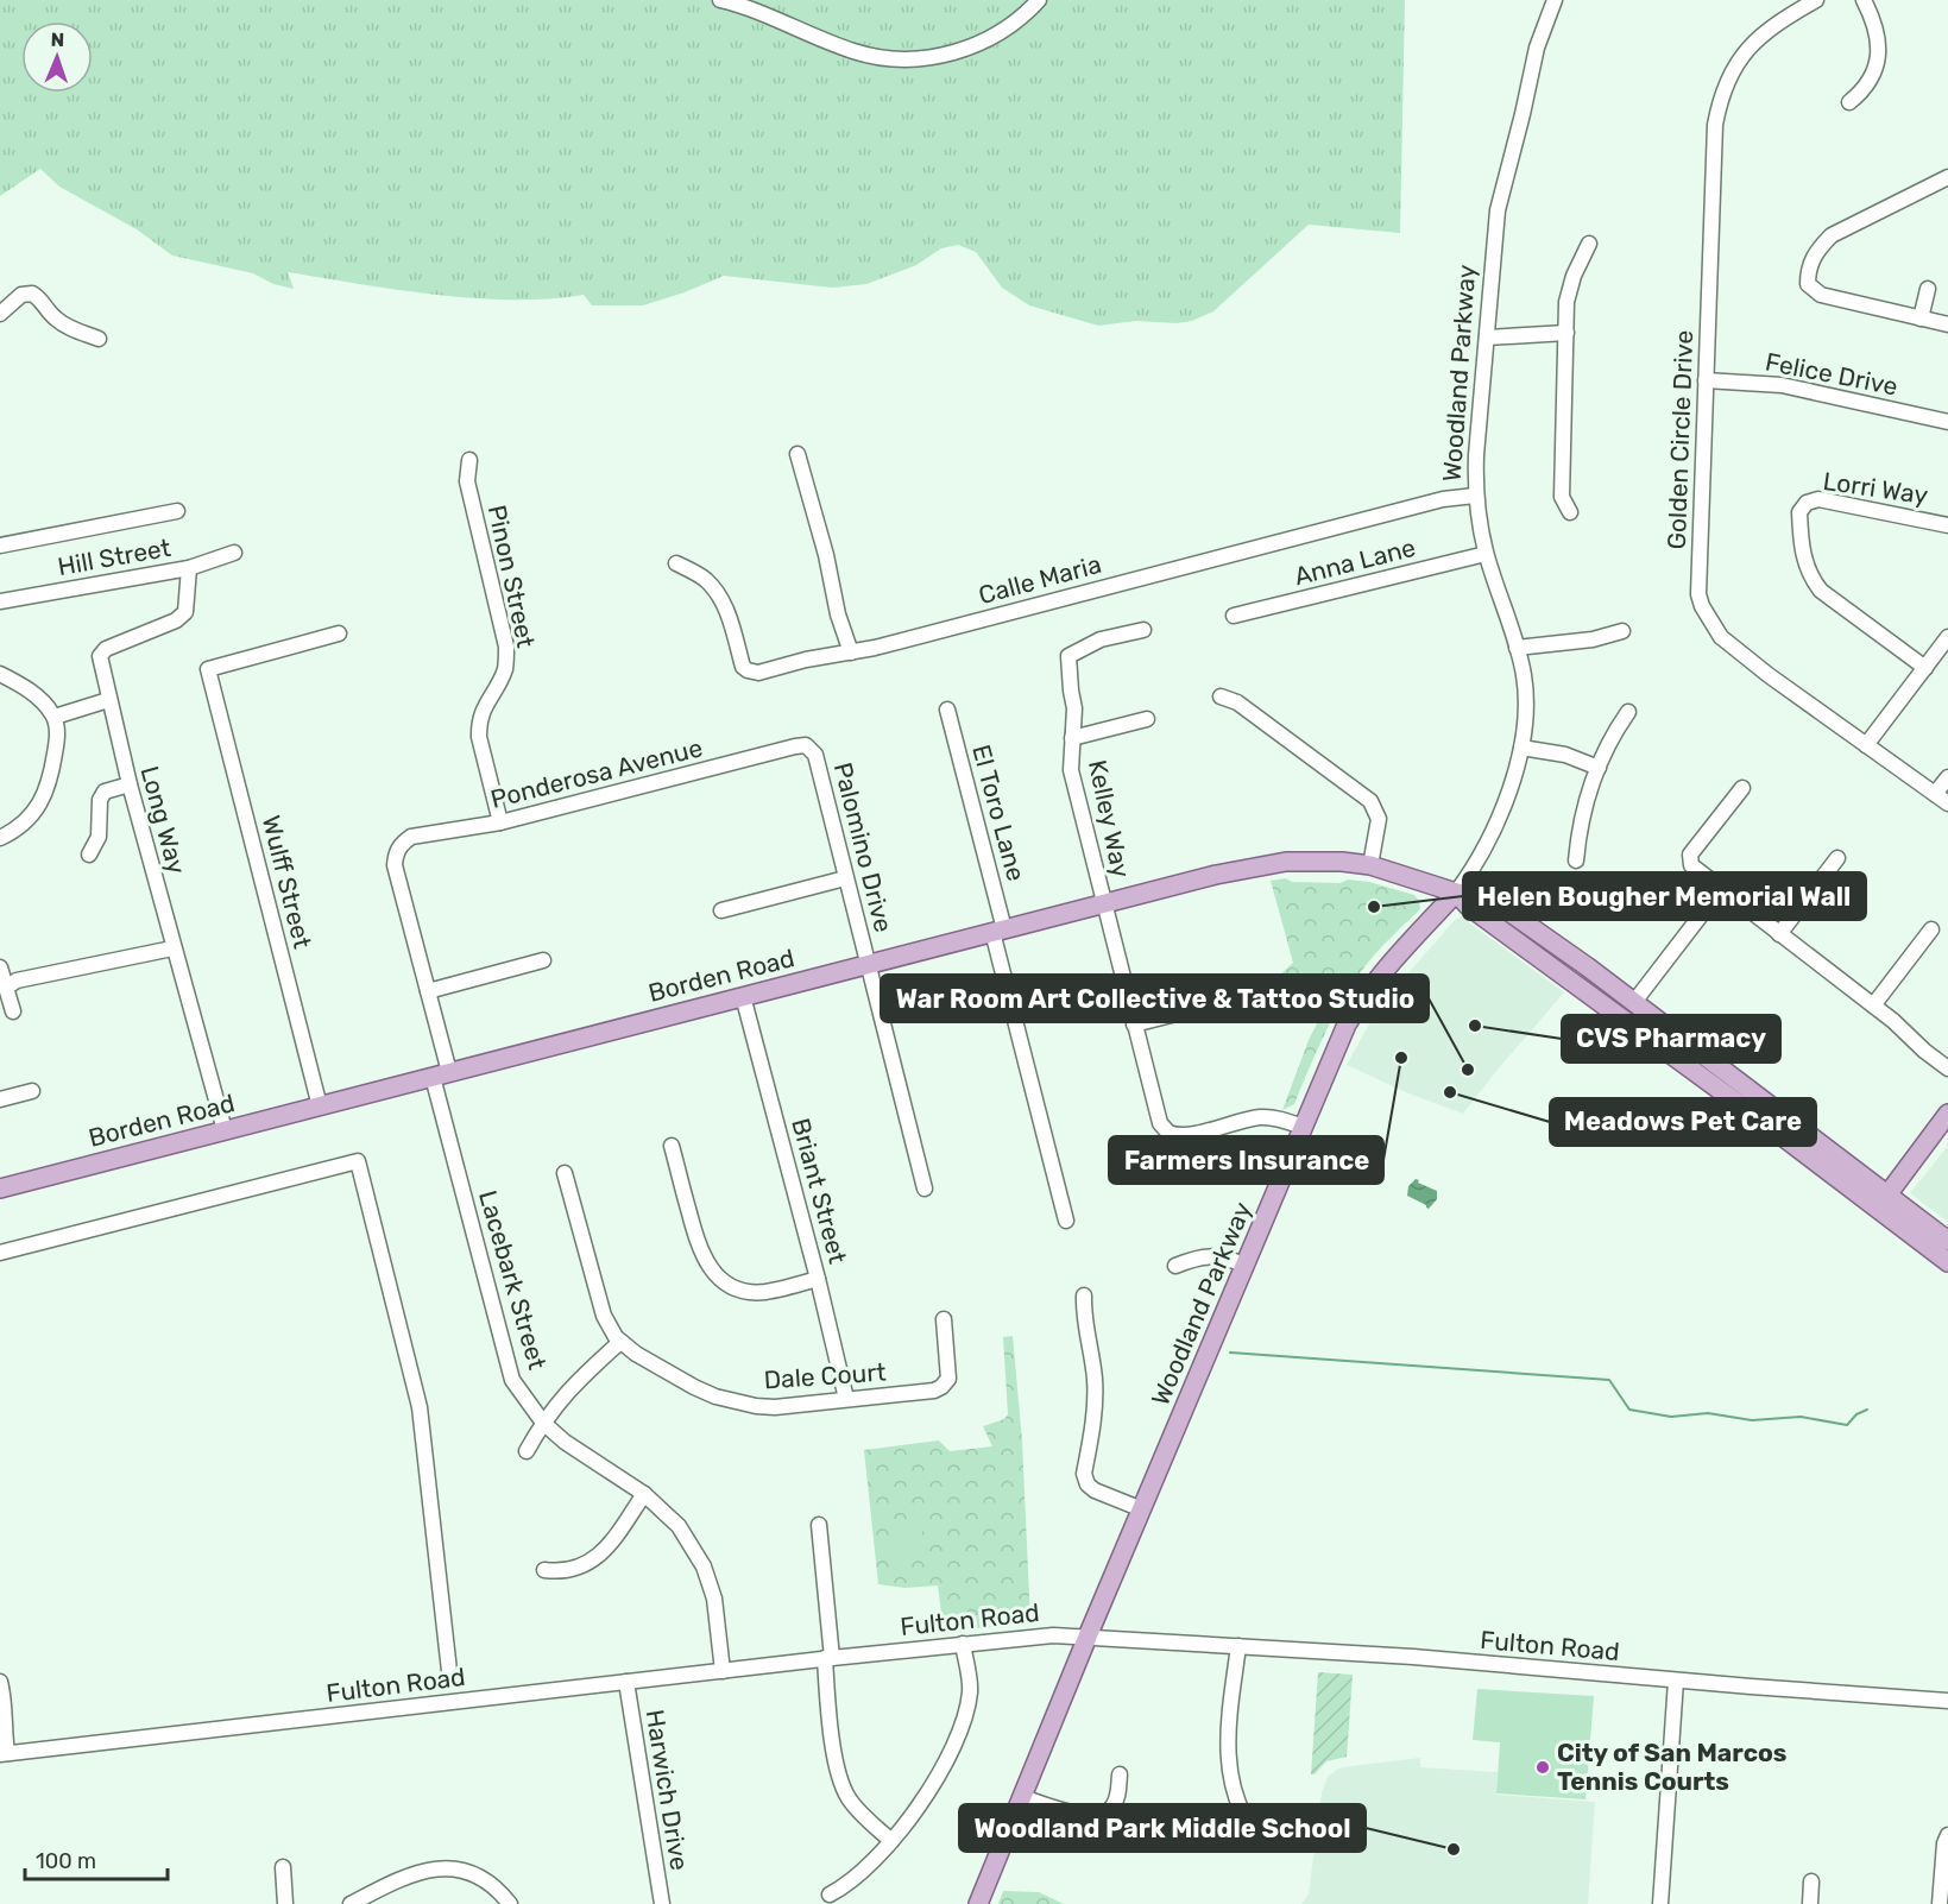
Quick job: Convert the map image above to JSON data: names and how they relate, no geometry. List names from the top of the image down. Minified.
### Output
{"streets":{"main road":["Woodland Parkway","Borden Road"],"street":["Felice Drive","Golden Circle Drive","Lorri Way","Hill Street","Anna Lane","Pinon Street","Calle Maria","Ponderosa Avenue","El Toro Lane","Kelley Way","Long Way","Palomino Drive","Wulff Street","Briant Street","Lacebark Street","Dale Court","Fulton Road","Harwich Drive"]},"crossings":[["Woodland Parkway","Anna Lane"],["Woodland Parkway","Calle Maria"],["Woodland Parkway","Kelley Way"],["Woodland Parkway","Borden Road"],["Woodland Parkway","Fulton Road"],["Felice Drive","Golden Circle Drive"],["Hill Street","Long Way"],["Pinon Street","Ponderosa Avenue"],["Ponderosa Avenue","Palomino Drive"],["Ponderosa Avenue","Lacebark Street"],["El Toro Lane","Borden Road"],["Kelley Way","Borden Road"],["Long Way","Borden Road"],["Palomino Drive","Borden Road"],["Wulff Street","Borden Road"],["Borden Road","Briant Street"],["Borden Road","Lacebark Street"],["Briant Street","Dale Court"],["Lacebark Street","Fulton Road"],["Fulton Road","Harwich Drive"]],"places":["Helen Bougher Memorial Wall","CVS Pharmacy","Farmers Insurance","War Room Art Collective & Tattoo Studio","Meadows Pet Care","City of San Marcos Tennis Courts","Woodland Park Middle School"],"scale_bar":"100 m","north":"top"}
